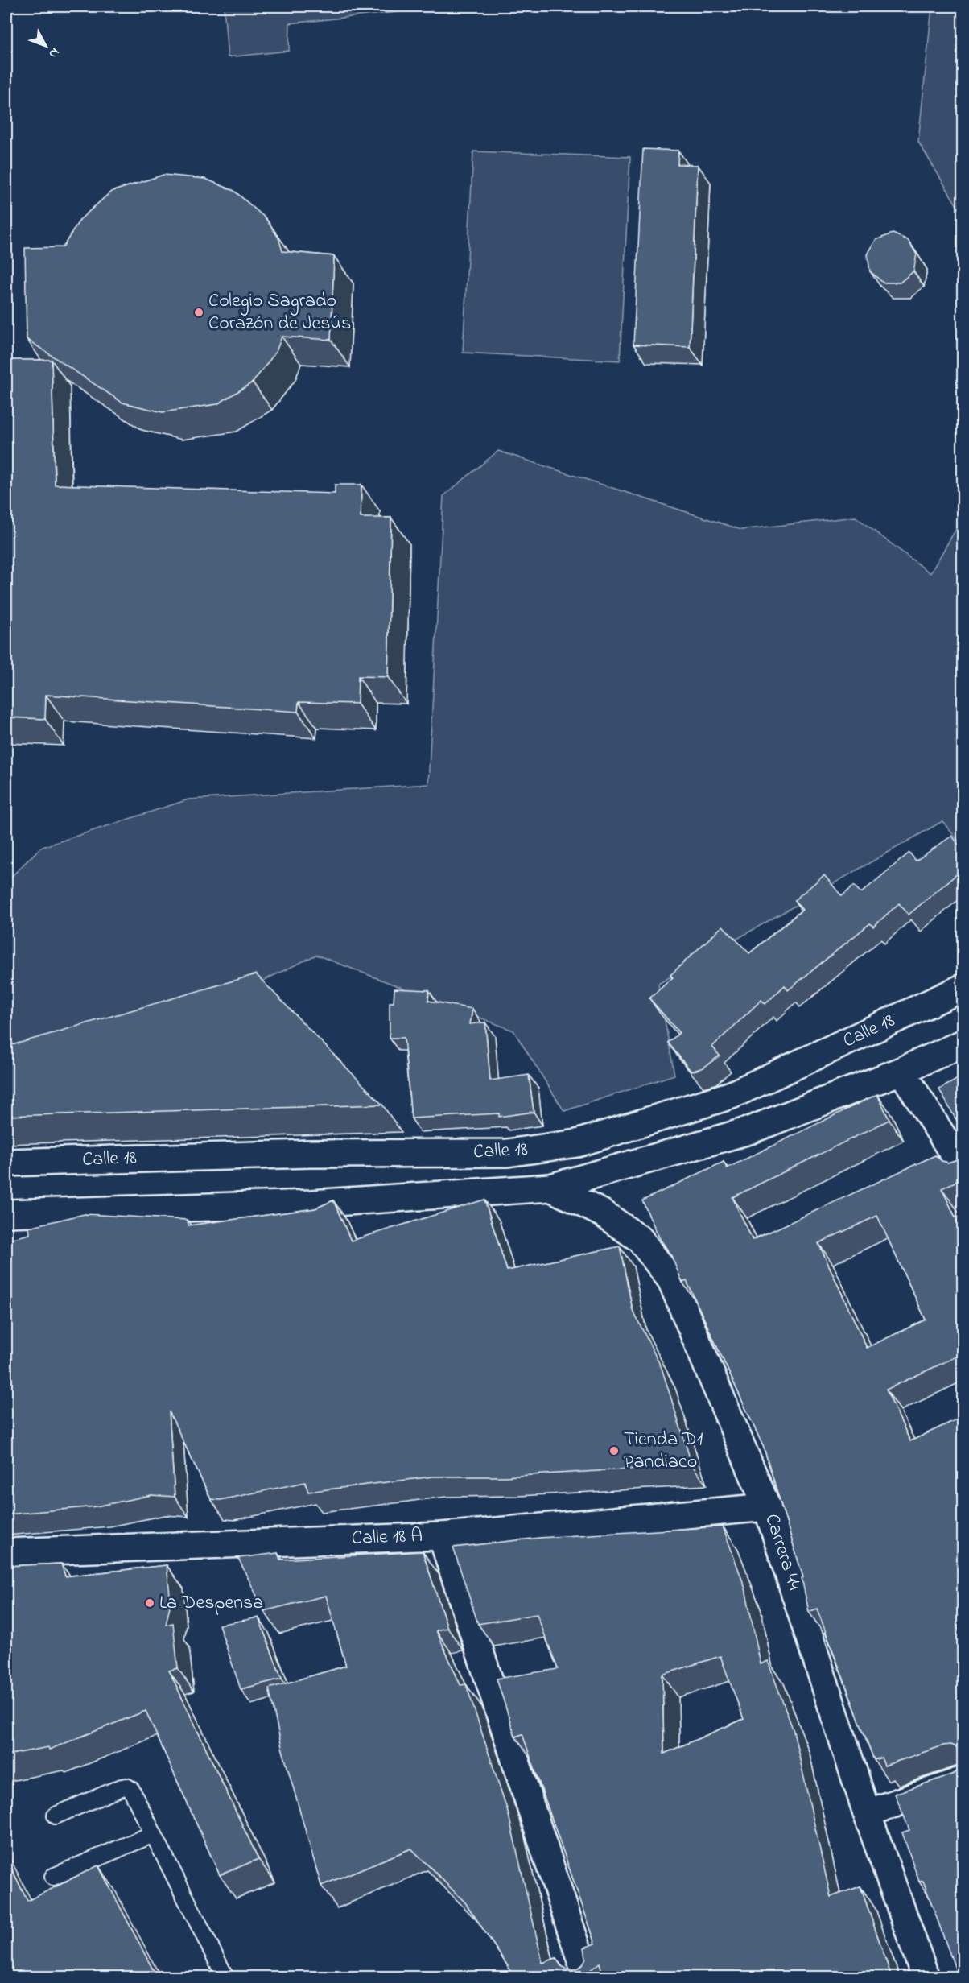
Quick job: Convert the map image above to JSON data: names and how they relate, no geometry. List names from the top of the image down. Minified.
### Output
{"streets":{"street":["Calle 18","Calle 18 A","Carrera 44"]},"crossings":[["Calle 18","Carrera 44"],["Calle 18 A","Carrera 44"]],"places":["Colegio Sagrado Corazón de Jesús","Tienda D1 Pandiaco","La Despensa"],"north":"bottom right"}
